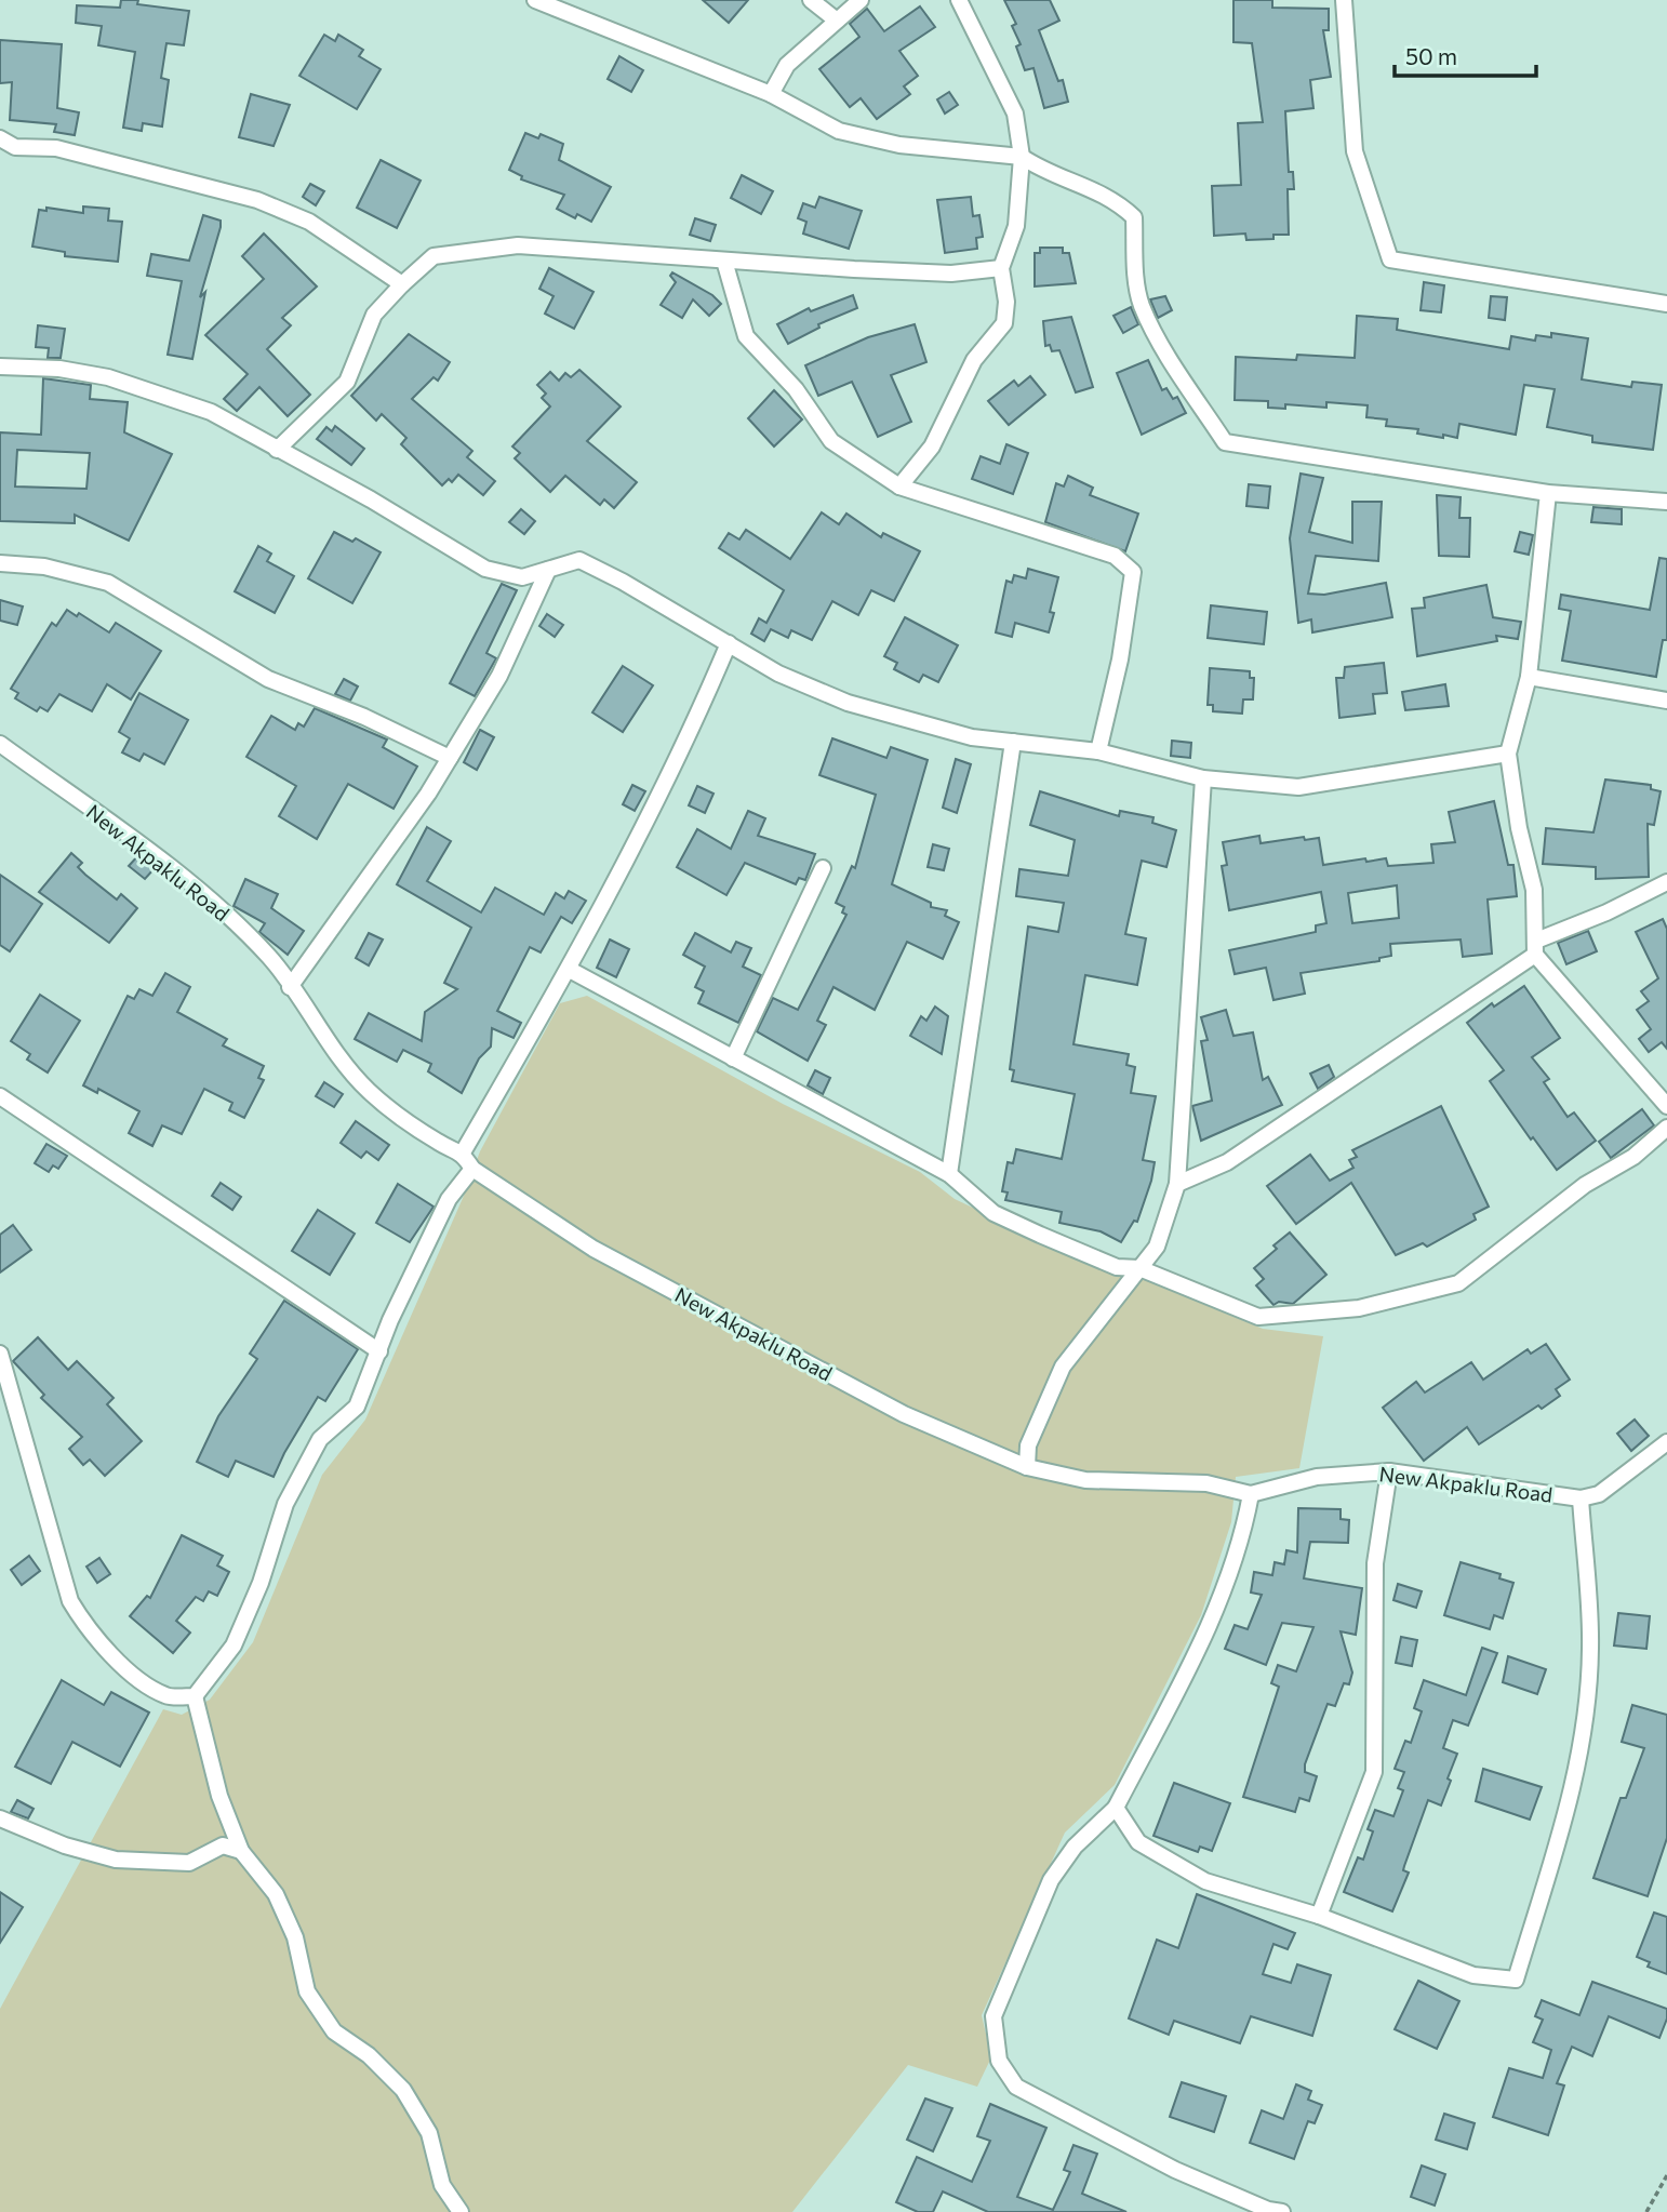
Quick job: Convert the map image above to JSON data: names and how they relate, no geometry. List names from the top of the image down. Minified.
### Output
{"streets":{"street":["New Akpaklu Road"]},"scale_bar":"50 m"}
